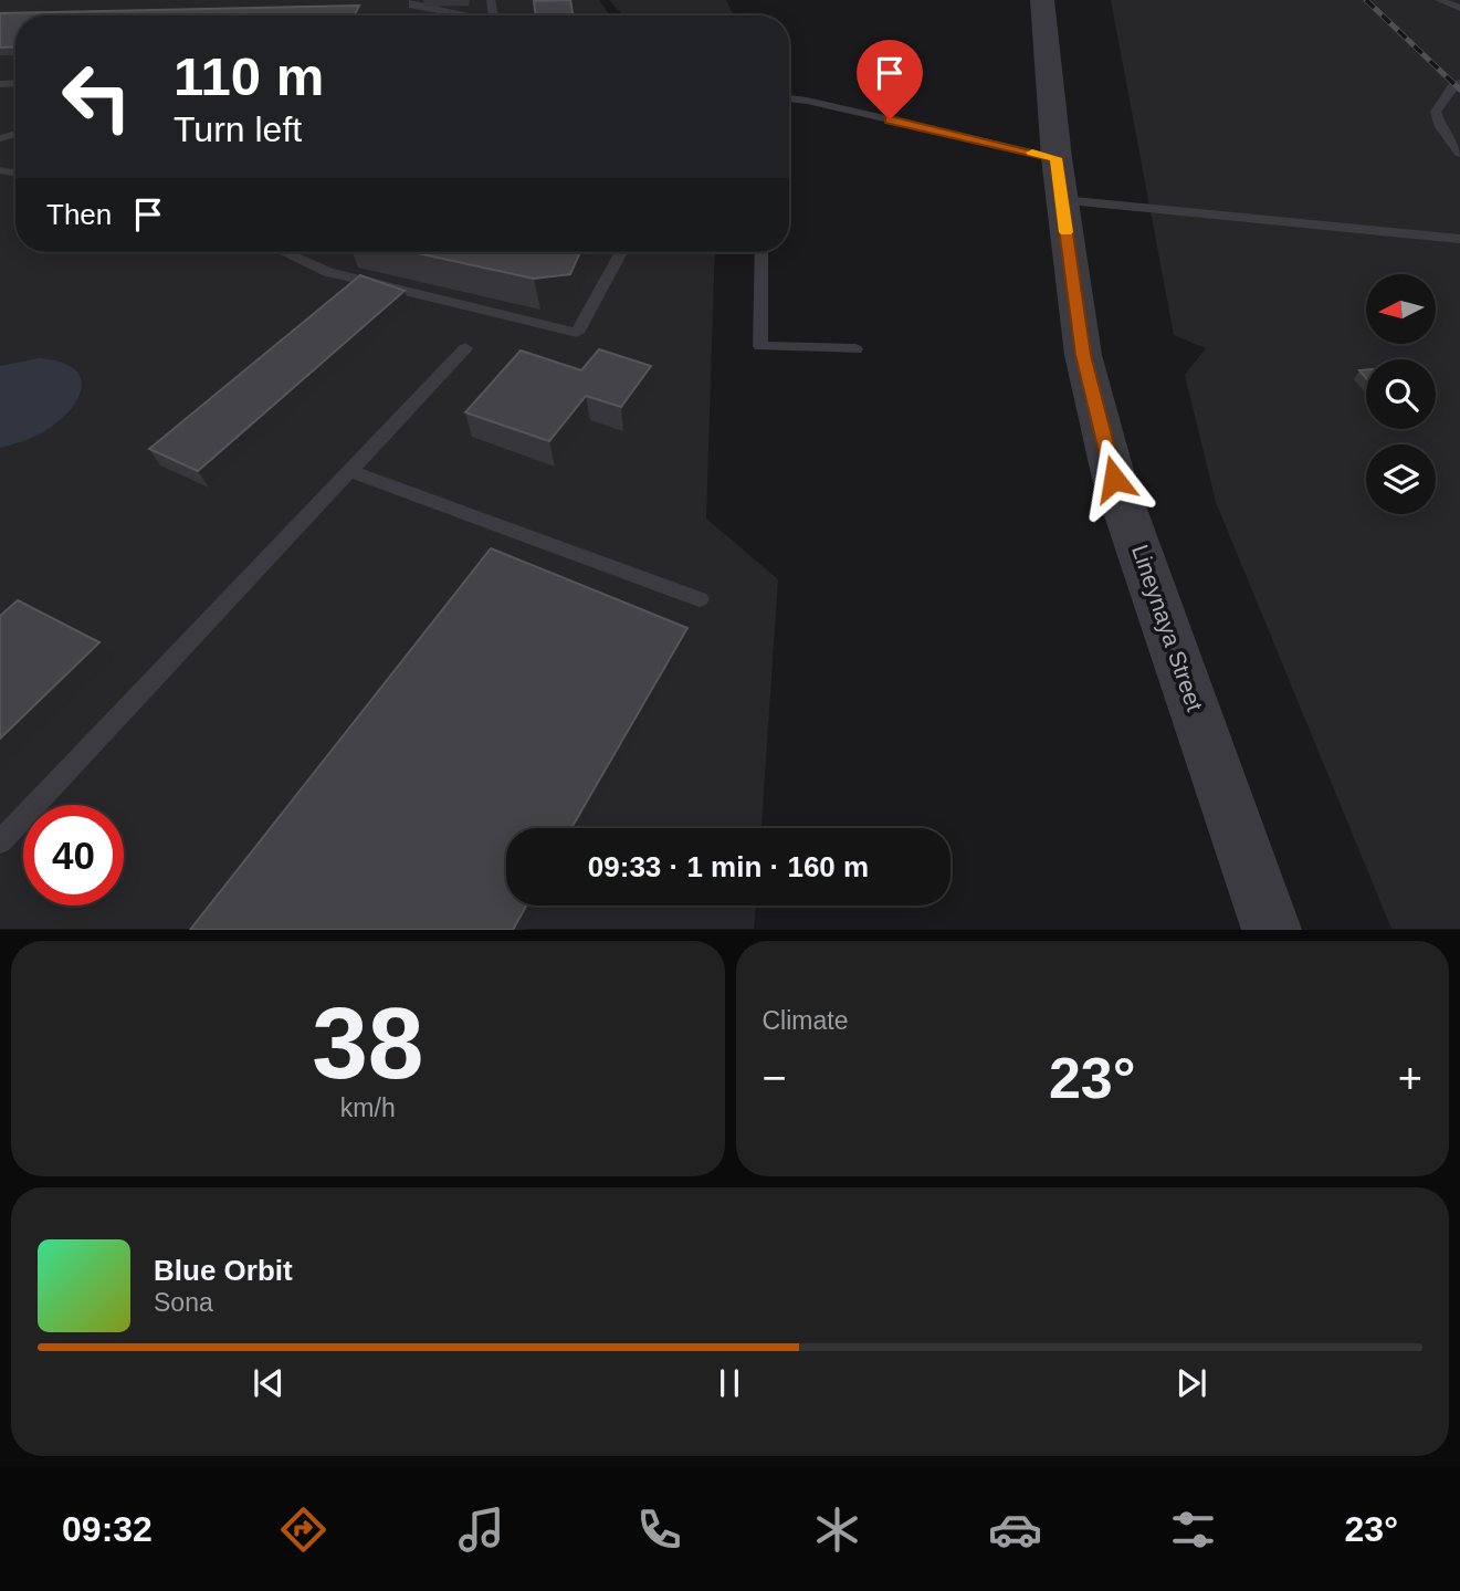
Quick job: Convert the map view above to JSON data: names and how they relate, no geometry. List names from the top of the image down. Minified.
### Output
{"streets":{"street":["Lineynaya Street"]},"north":"left","page":{"turn":["110 m","Turn left"],"then":"Then","limit":"40","trip":"09:33 · 1 min · 160 m","tile":[["38","km/h"],"Climate"],"heat":["−","23°","+"],"song":["Blue Orbit","Sona"],"tabs":["09:32","23°"]}}
